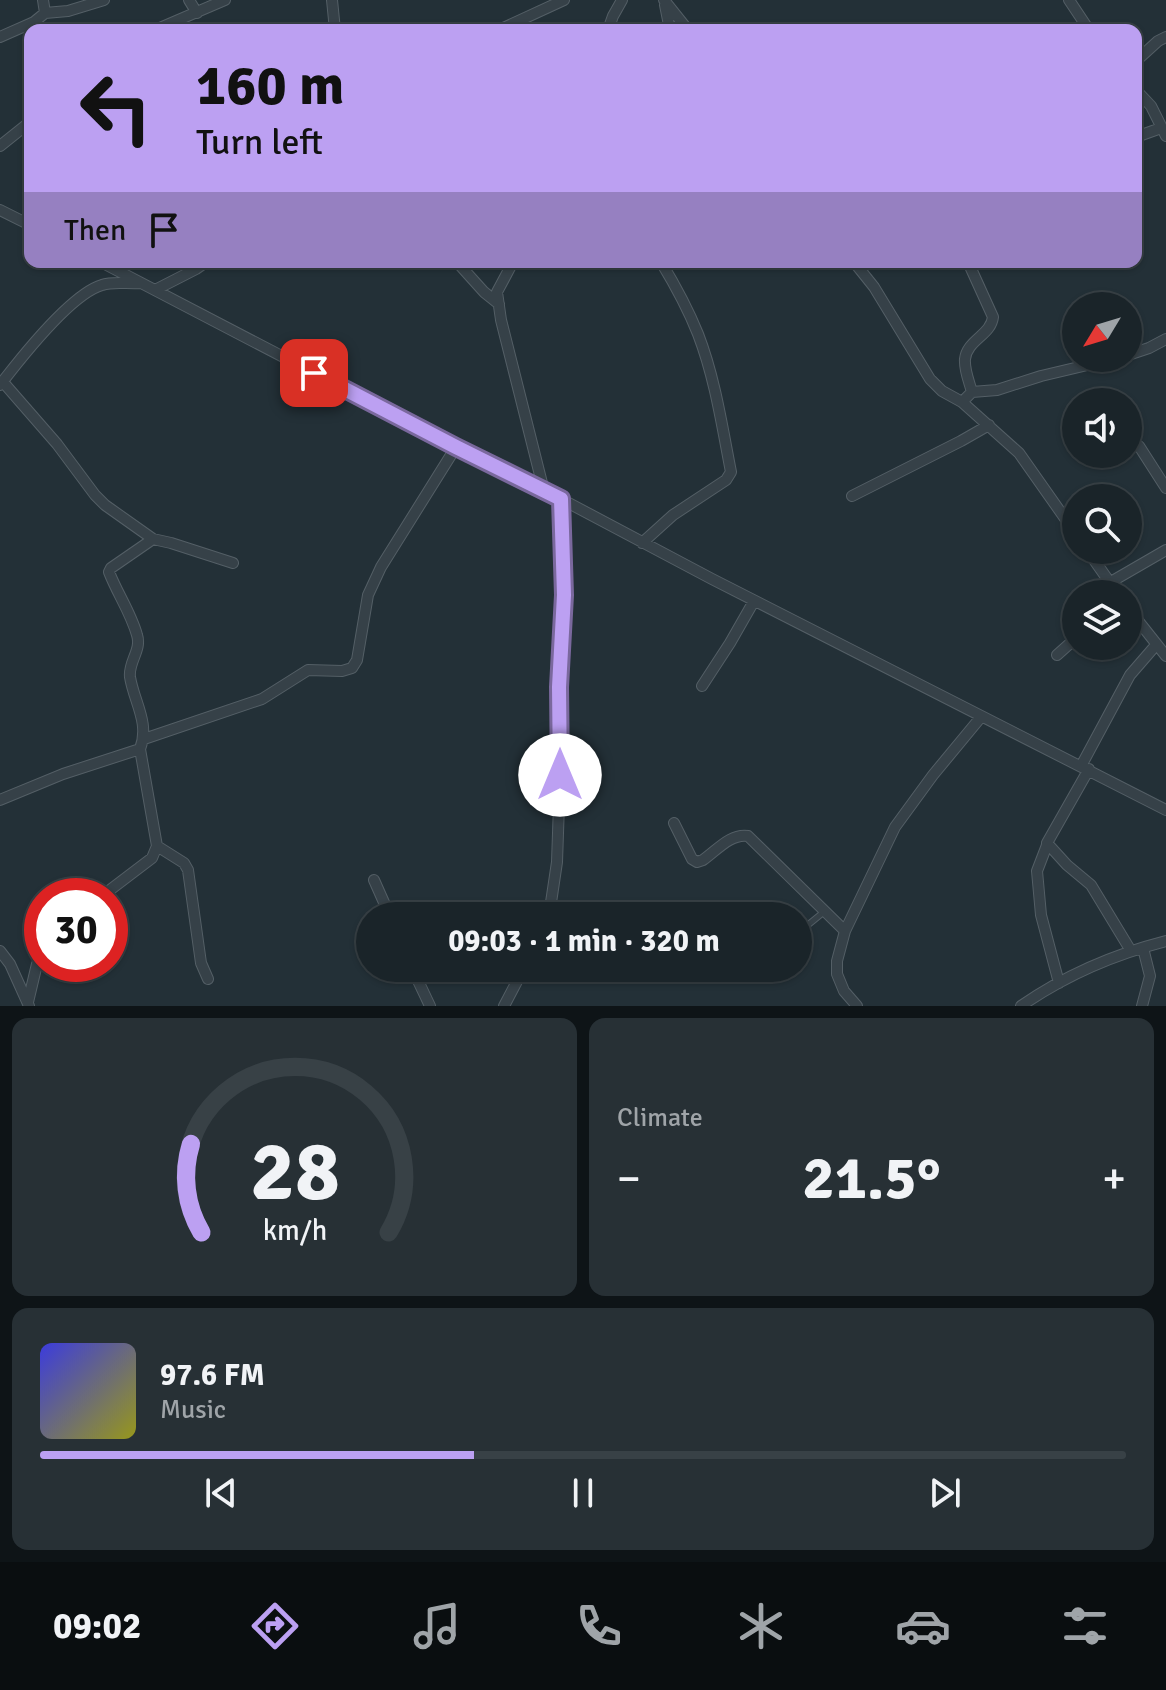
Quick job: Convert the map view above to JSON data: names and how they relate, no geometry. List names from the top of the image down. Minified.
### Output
{"north":"bottom left","page":{"turn":["160 m","Turn left"],"then":"Then","limit":"30","trip":"09:03 · 1 min · 320 m","tile":"Climate","heat":["−","21.5°","+"],"song":["97.6 FM","Music"],"tabs":"09:02","gauge":["28","km/h"]}}
